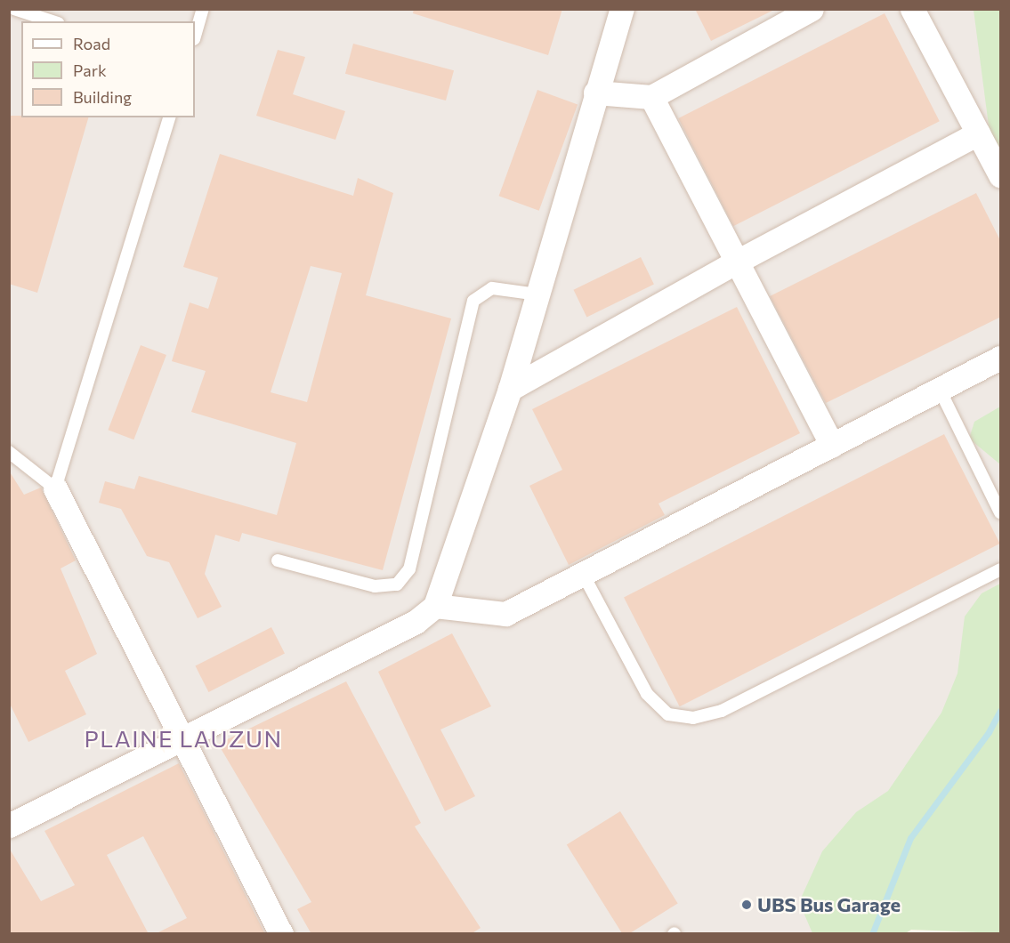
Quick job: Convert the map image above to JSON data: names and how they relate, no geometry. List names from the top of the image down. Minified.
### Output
{"districts":["PLAINE LAUZUN"],"places":["UBS Bus Garage"],"legend":["Road","Park","Building"]}
